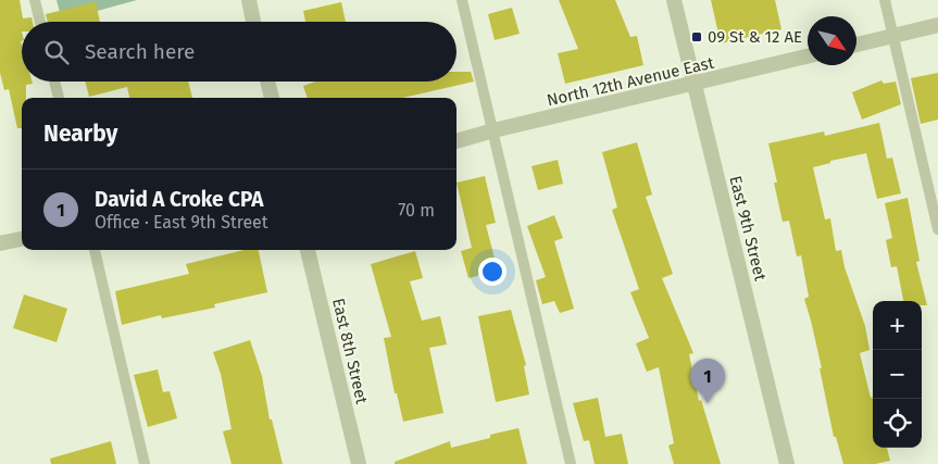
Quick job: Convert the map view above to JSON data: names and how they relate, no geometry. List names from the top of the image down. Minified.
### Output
{"streets":{"street":["North 12th Avenue East","East 9th Street","East 8th Street"]},"crossings":[["North 12th Avenue East","East 9th Street"]],"places":{"transit":["09 St & 12 AE"]},"north":"bottom right","page":{"search":"Search here","heading":"Nearby","list":[{"mark":"1","name":"David A Croke CPA","note":"Office · East 9th Street","value":"70 m"}],"map_buttons":["+","−"],"pins":"1"}}
